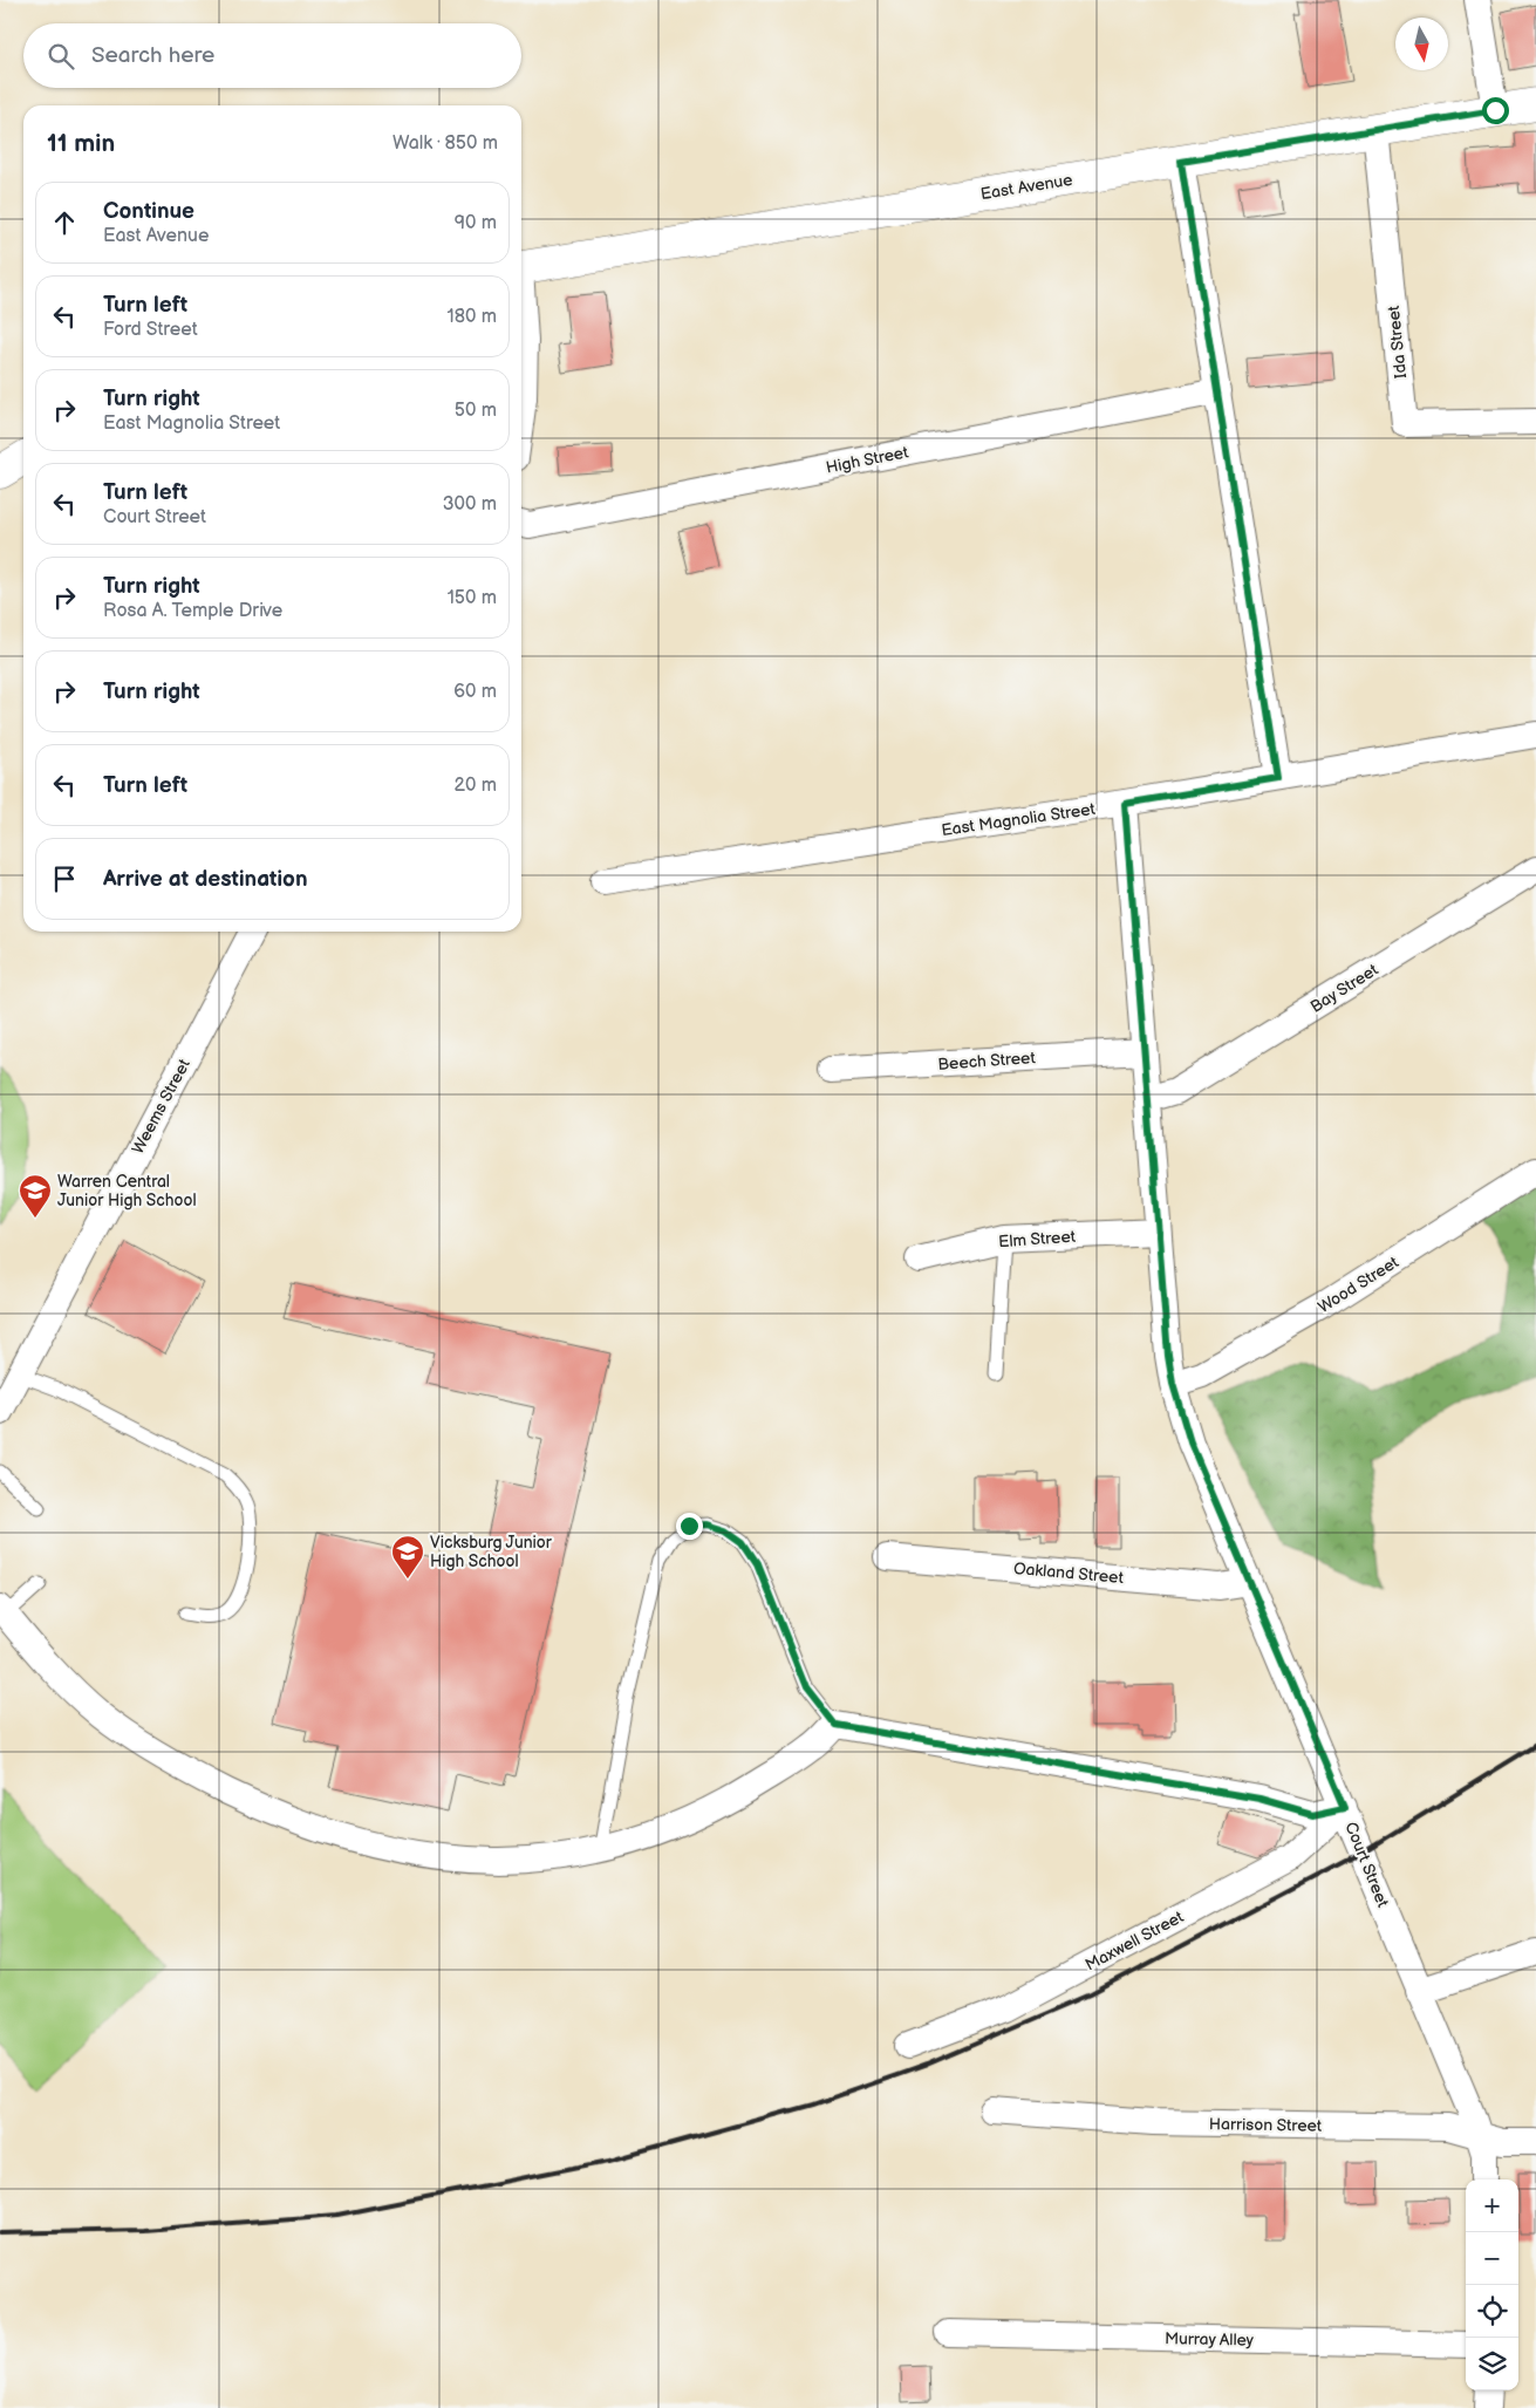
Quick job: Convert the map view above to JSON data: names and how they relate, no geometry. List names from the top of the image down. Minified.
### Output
{"streets":{"street":["East Avenue","Ida Street","High Street","East Magnolia Street","Bay Street","Beech Street","Weems Street","Elm Street","Wood Street","Oakland Street","Court Street","Maxwell Street","Harrison Street","Murray Alley"]},"crossings":[["East Avenue","Ida Street"],["East Magnolia Street","Court Street"],["Bay Street","Court Street"],["Beech Street","Court Street"],["Elm Street","Court Street"],["Wood Street","Court Street"],["Oakland Street","Court Street"],["Court Street","Maxwell Street"],["Court Street","Harrison Street"]],"places":{"school or university":["Warren Central Junior High School","Vicksburg Junior High School"]},"north":"bottom","page":{"search":"Search here","heading":["11 min","Walk · 850 m"],"list":[["Continue","East Avenue","90 m"],["Turn left","Ford Street","180 m"],["Turn right","East Magnolia Street","50 m"],["Turn left","Court Street","300 m"],["Turn right","Rosa A. Temple Drive","150 m"],["Turn right","60 m"],["Turn left","20 m"],"Arrive at destination"],"map_buttons":["+","−"]}}
